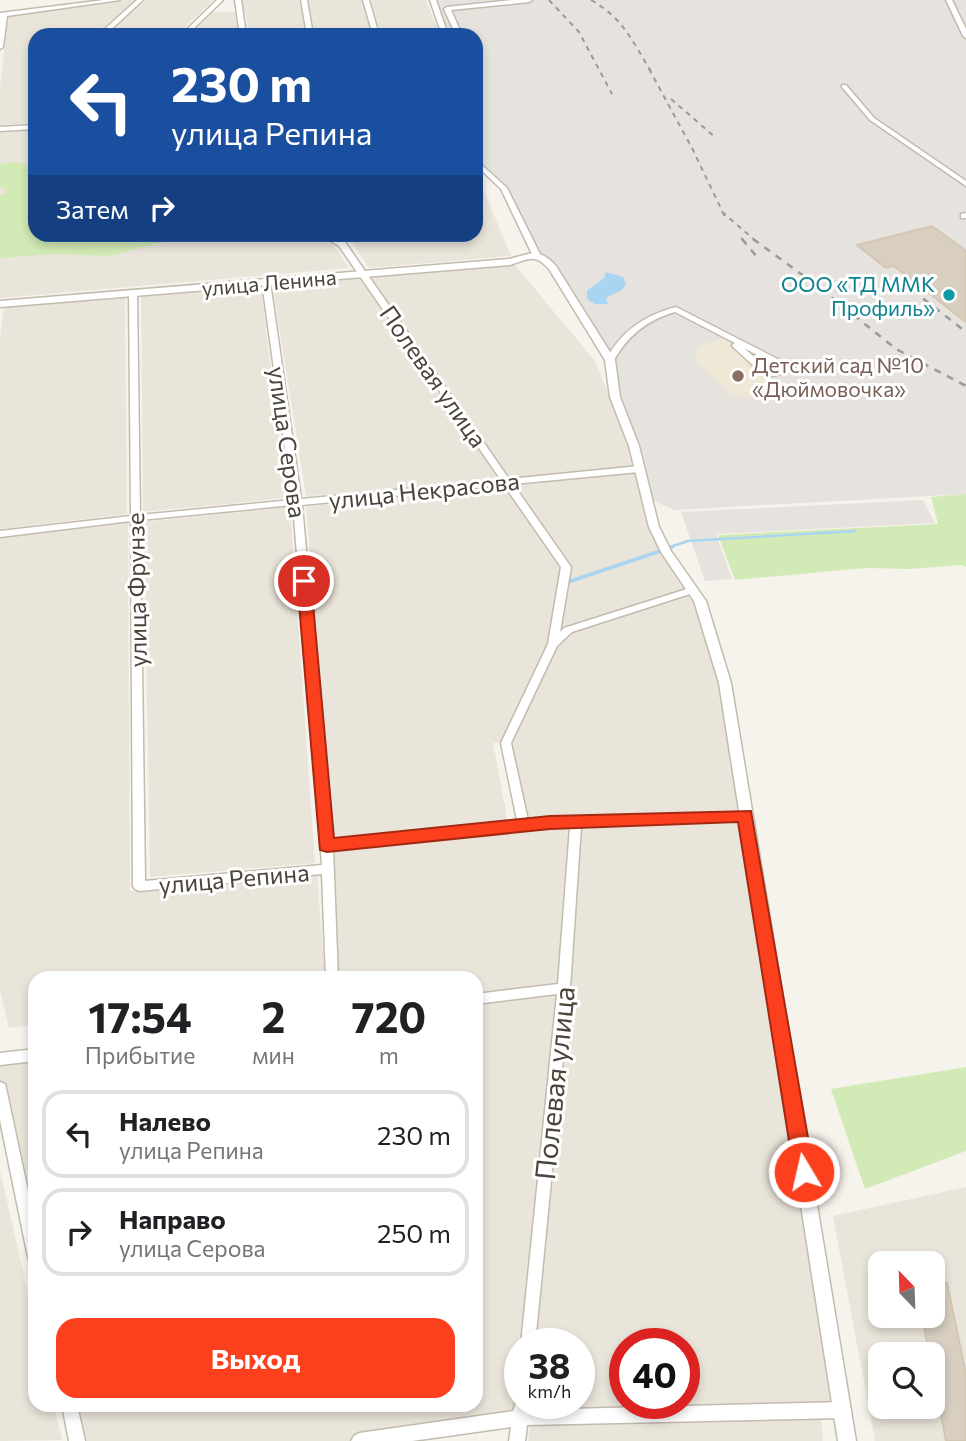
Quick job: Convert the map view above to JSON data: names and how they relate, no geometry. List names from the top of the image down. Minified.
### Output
{"streets":{"street":["улица Ленина","Полевая улица","улица Серова","улица Некрасова","улица Фрунзе","улица Репина"]},"crossings":[["улица Ленина","Полевая улица"],["улица Ленина","улица Серова"],["улица Ленина","улица Фрунзе"],["Полевая улица","улица Некрасова"],["Полевая улица","улица Репина"],["улица Серова","улица Некрасова"],["улица Серова","улица Репина"],["улица Некрасова","улица Фрунзе"],["улица Фрунзе","улица Репина"]],"places":["ООО «ТД ММК Профиль»","Детский сад №10 «Дюймовочка»"],"north":"top left","page":{"turn":["230 m","улица Репина"],"then":"Затем","eta":["17:54","Прибытие","2","мин","720","m"],"list":[{"name":"Налево","note":"улица Репина","value":"230 m"},{"name":"Направо","note":"улица Серова","value":"250 m"}],"buttons":"Выход","speed":"38 km/h","limit":"40"}}
